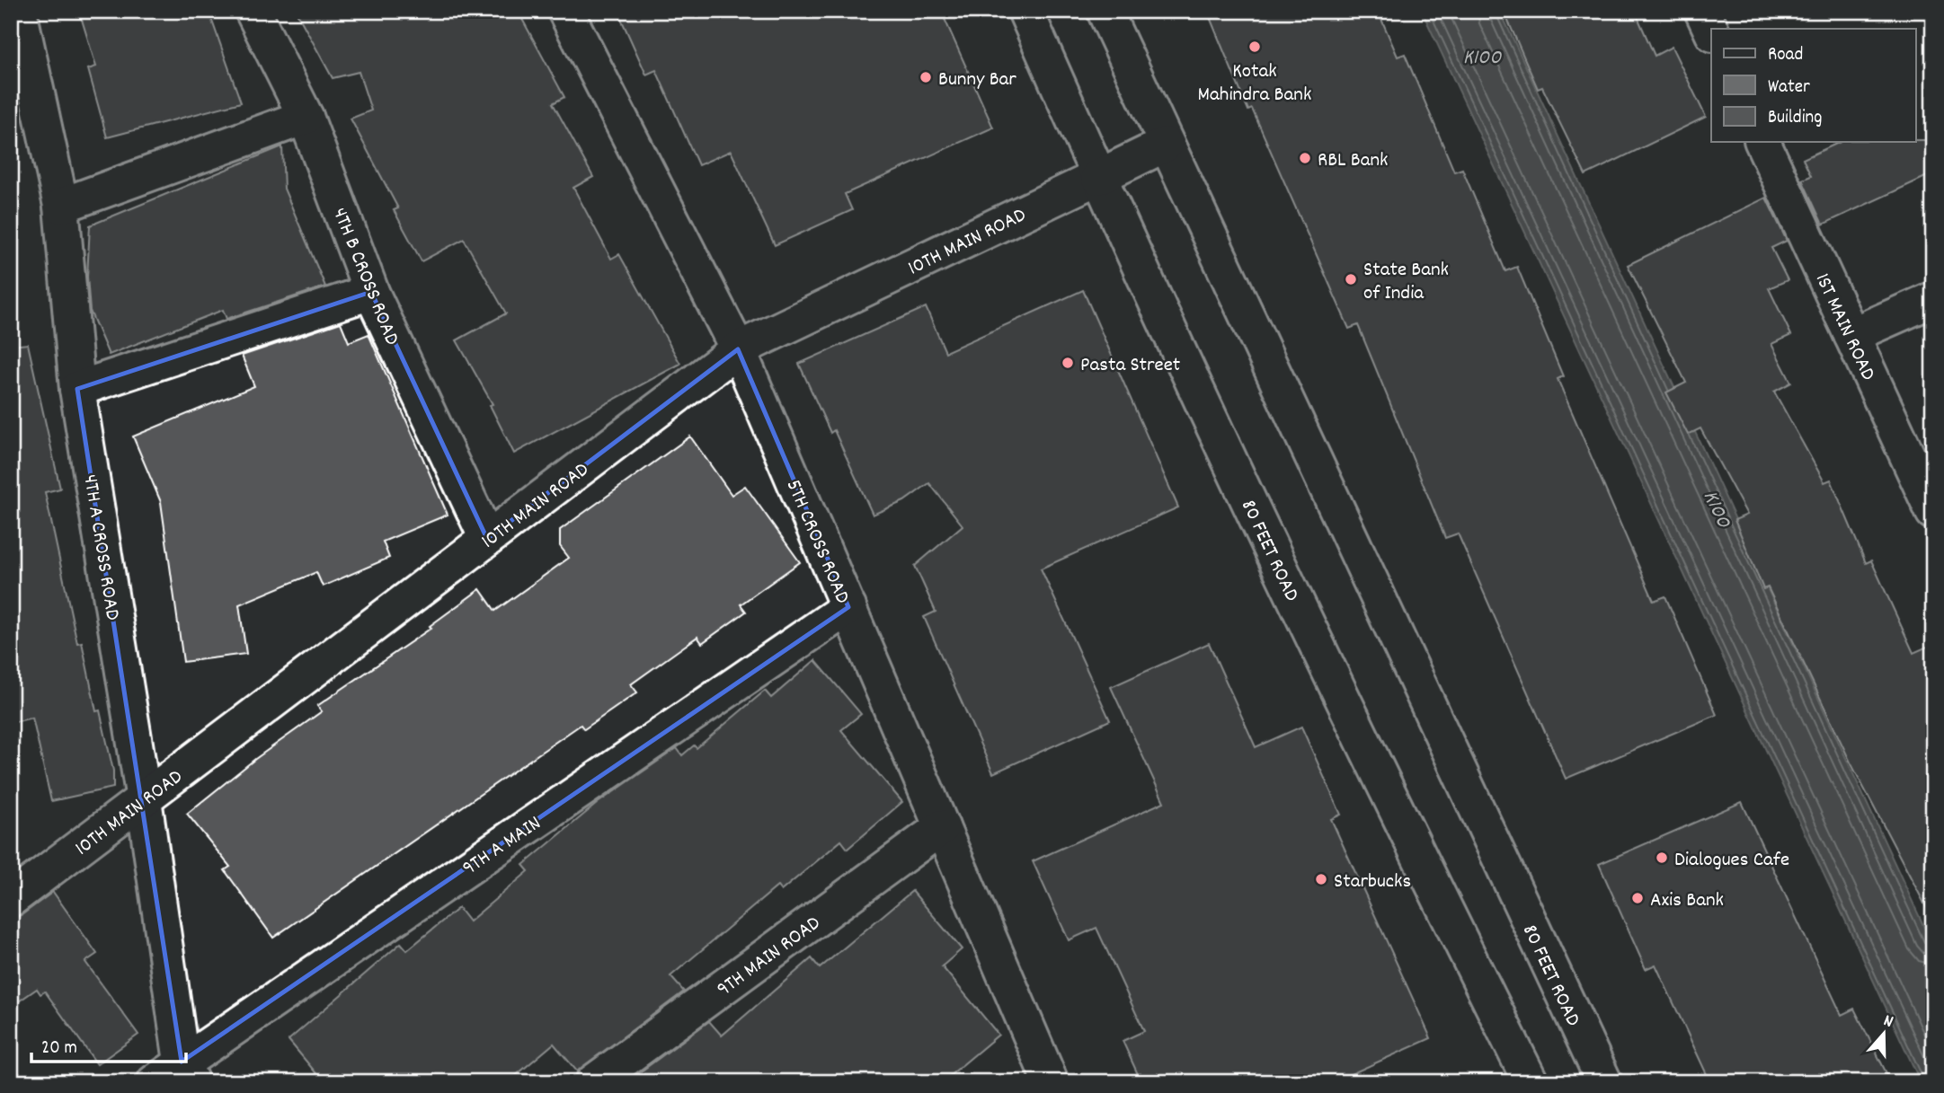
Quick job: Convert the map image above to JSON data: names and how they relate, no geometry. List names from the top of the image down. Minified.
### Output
{"streets":{"street":["10TH MAIN ROAD","4TH B CROSS ROAD","1ST MAIN ROAD","5TH CROSS ROAD","4TH A CROSS ROAD","80 FEET ROAD","9TH A MAIN","9TH MAIN ROAD"]},"crossings":[["10TH MAIN ROAD","4TH B CROSS ROAD"],["10TH MAIN ROAD","5TH CROSS ROAD"],["10TH MAIN ROAD","4TH A CROSS ROAD"],["10TH MAIN ROAD","80 FEET ROAD"],["5TH CROSS ROAD","9TH A MAIN"],["5TH CROSS ROAD","9TH MAIN ROAD"],["4TH A CROSS ROAD","9TH A MAIN"]],"water":["K100"],"places":["Kotak Mahindra Bank","Bunny Bar","RBL Bank","State Bank of India","Pasta Street","Dialogues Cafe","Starbucks","Axis Bank"],"legend":["Road","Water","Building"],"scale_bar":"20 m","north":"top"}
